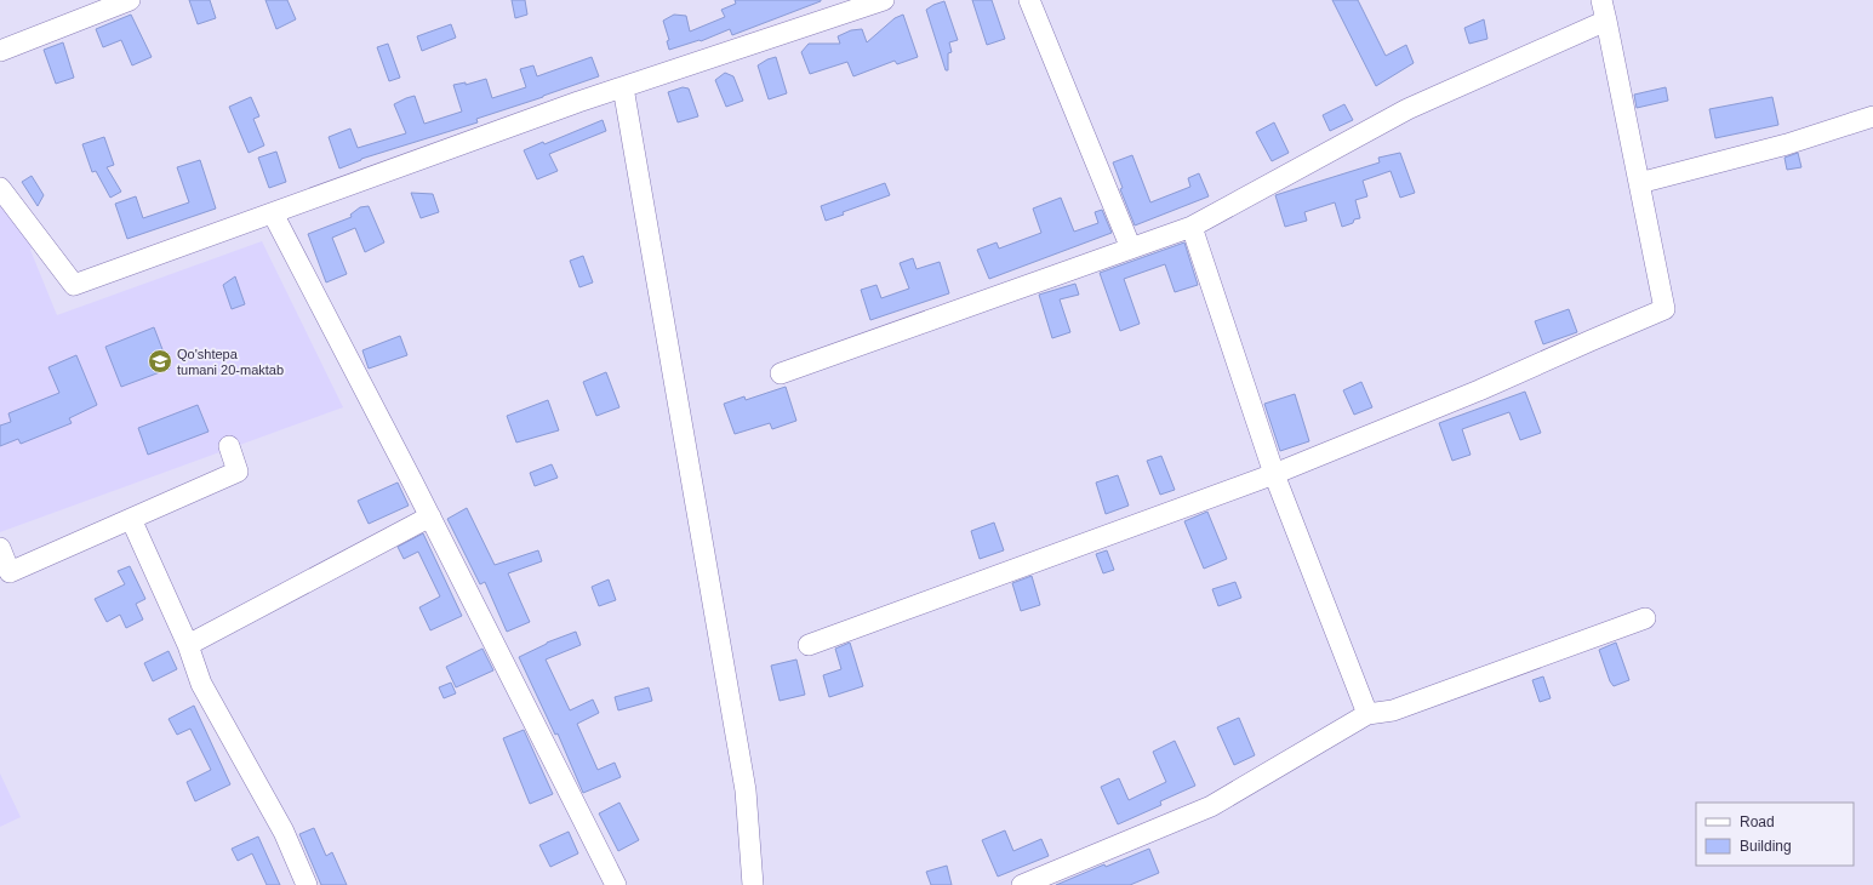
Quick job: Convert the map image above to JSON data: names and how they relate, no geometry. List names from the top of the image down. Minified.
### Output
{"places":{"school or university":["Qo'shtepa tumani 20-maktab"]},"legend":["Road","Building"]}
